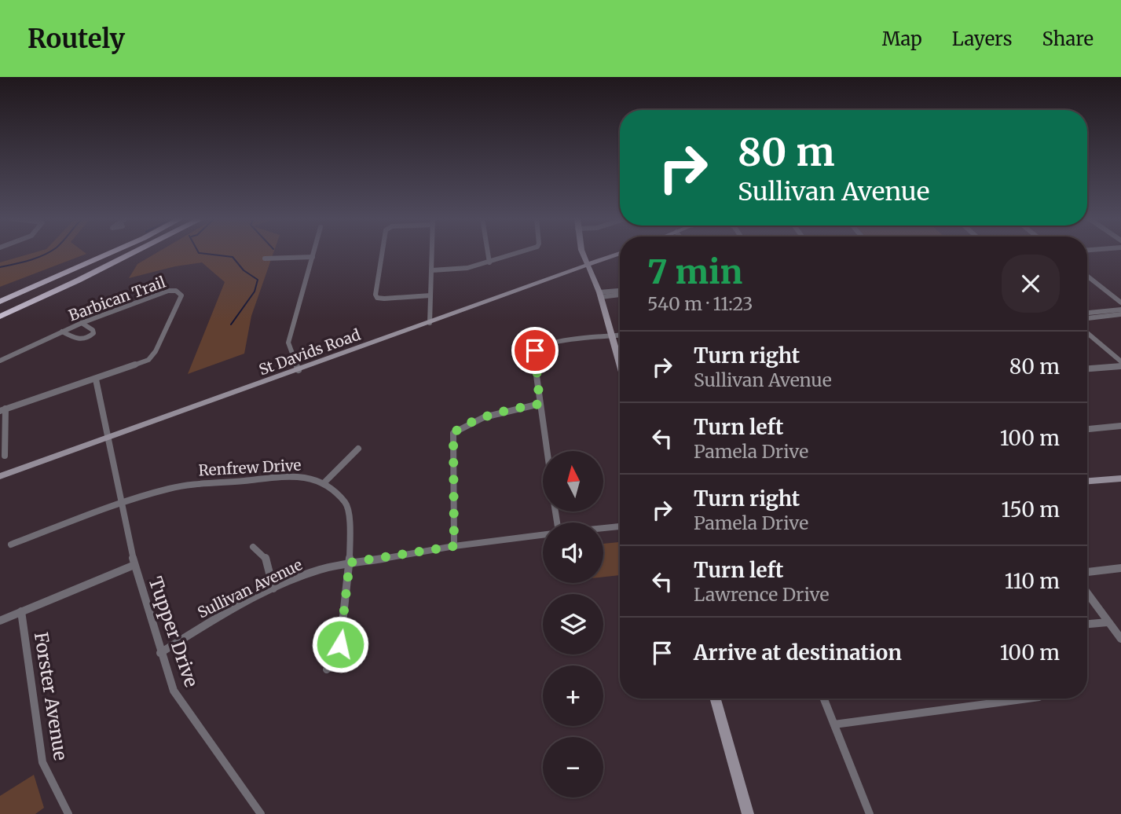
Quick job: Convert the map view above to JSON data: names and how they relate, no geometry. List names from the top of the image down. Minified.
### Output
{"streets":{"main road":["St Davids Road"],"street":["Barbican Trail","Renfrew Drive","Sullivan Avenue","Tupper Drive","Forster Avenue"]},"crossings":[["Barbican Trail","Tupper Drive"],["St Davids Road","Tupper Drive"],["Renfrew Drive","Tupper Drive"],["Sullivan Avenue","Tupper Drive"]],"north":"top","page":{"header":"Routely","nav":["Map","Layers","Share"],"turn":["80 m","Sullivan Avenue"],"heading":["7 min","540 m · 11:23"],"list":[{"name":"Turn right","note":"Sullivan Avenue","value":"80 m"},{"name":"Turn left","note":"Pamela Drive","value":"100 m"},{"name":"Turn right","note":"Pamela Drive","value":"150 m"},{"name":"Turn left","note":"Lawrence Drive","value":"110 m"},{"name":"Arrive at destination","value":"100 m"}],"map_buttons":["+","−"]}}
